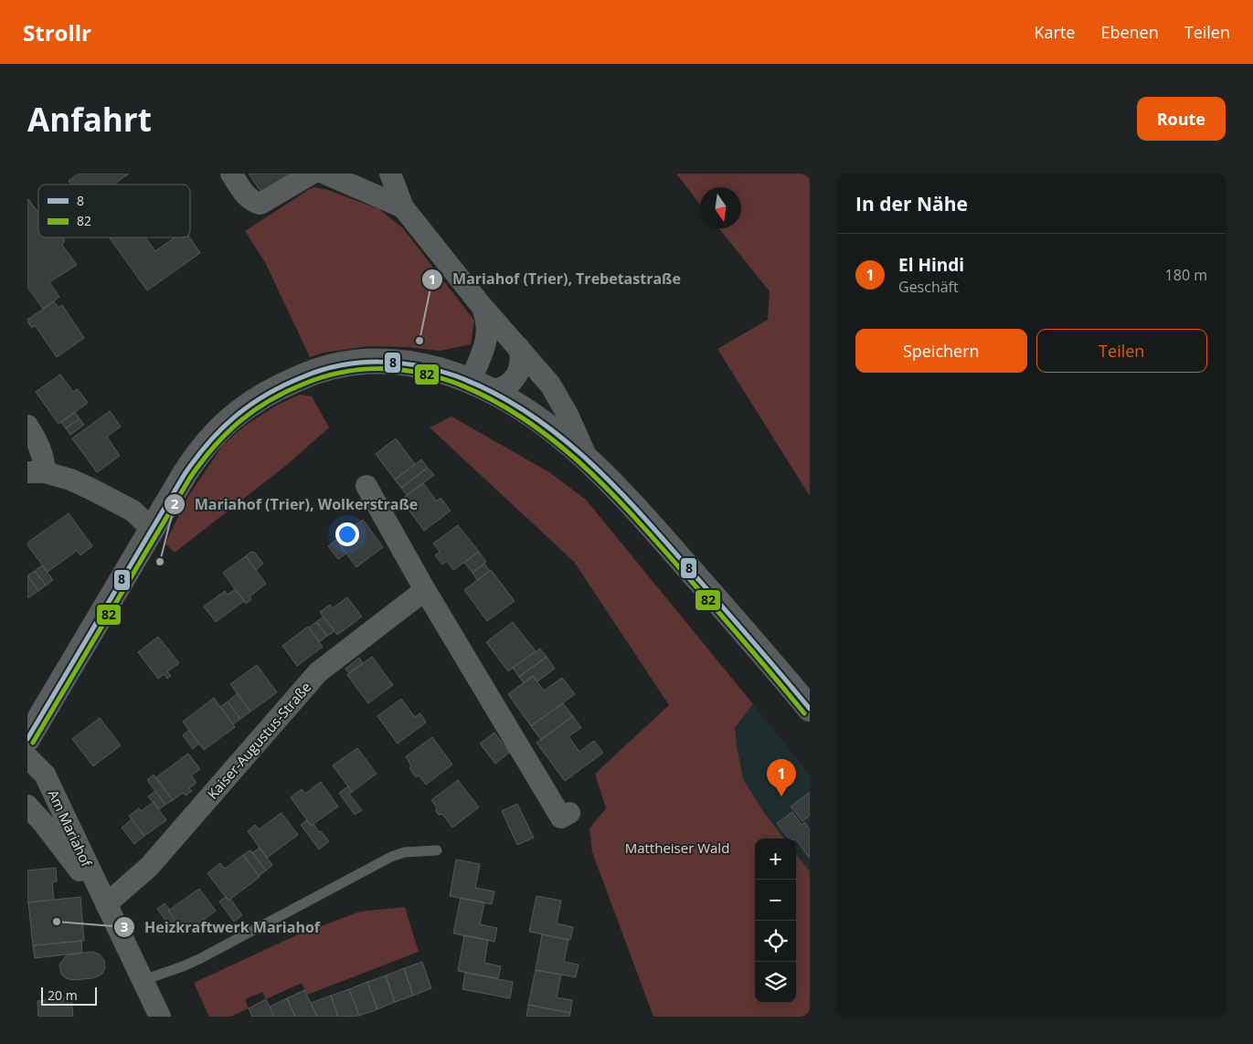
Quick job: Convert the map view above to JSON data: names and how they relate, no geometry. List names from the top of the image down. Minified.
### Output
{"streets":{"street":["Kaiser-Augustus-Straße","Am Mariahof"]},"crossings":[["Kaiser-Augustus-Straße","Am Mariahof"]],"parks":["Mattheiser Wald"],"places":["Mariahof (Trier), Trebetastraße","Mariahof (Trier), Wolkerstraße","Heizkraftwerk Mariahof"],"lines":["transit line 8","transit line 82"],"legend":["8","82"],"scale_bar":"20 m","north":"bottom","page":{"header":"Strollr","nav":["Karte","Ebenen","Teilen"],"buttons":["Route",["Speichern","Teilen"]],"title":"Anfahrt","heading":"In der Nähe","list":[{"mark":"1","name":"El Hindi","note":"Geschäft","value":"180 m"}],"pins":"1","map_buttons":["+","−"],"scale":"20 m"}}
